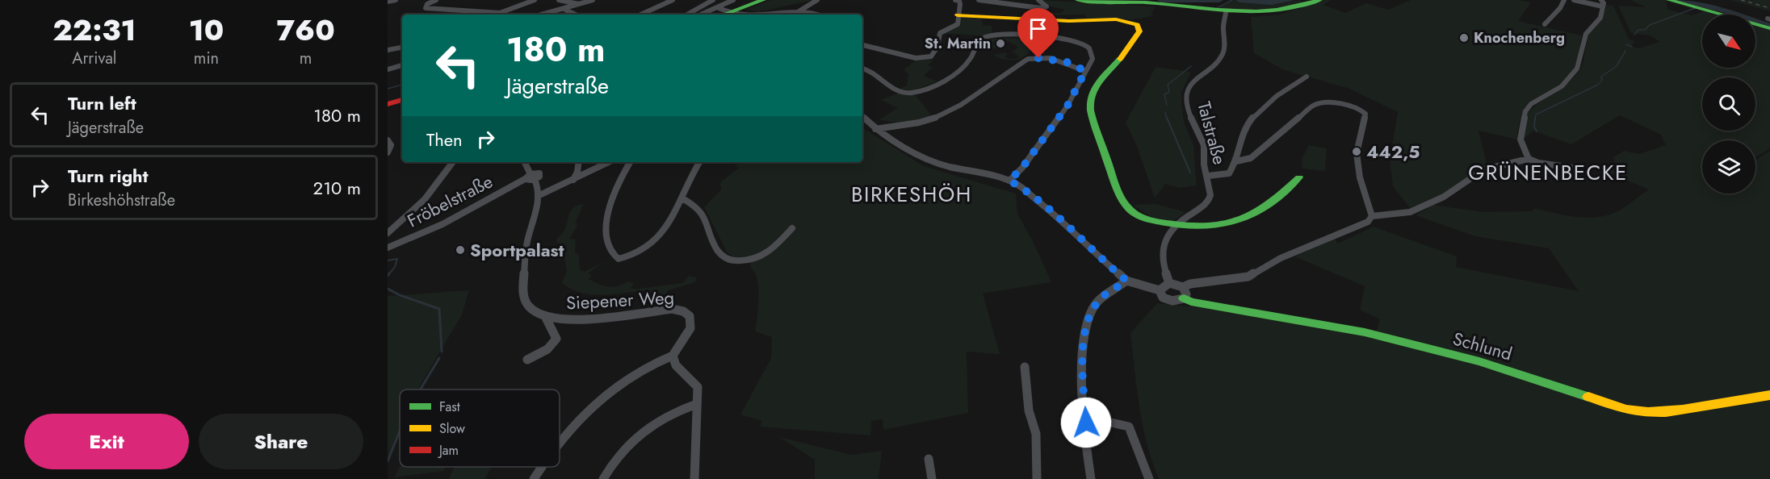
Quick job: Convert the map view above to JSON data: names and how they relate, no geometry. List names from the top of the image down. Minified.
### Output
{"streets":{"street":["Talstraße","Fröbelstraße","Siepener Weg","Schlund"]},"crossings":[["Talstraße","Schlund"],["Fröbelstraße","Siepener Weg"]],"districts":["GRÜNENBECKE","BIRKESHÖH"],"places":["Knochenberg","St. Martin","442,5","Sportpalast"],"legend":["Fast","Slow","Jam"],"north":"bottom right","page":{"eta":["22:31","Arrival","10","min","760","m"],"turn":["180 m","Jägerstraße"],"list":[{"name":"Turn left","note":"Jägerstraße","value":"180 m"},{"name":"Turn right","note":"Birkeshöhstraße","value":"210 m"}],"then":"Then","buttons":["Exit","Share"]}}
